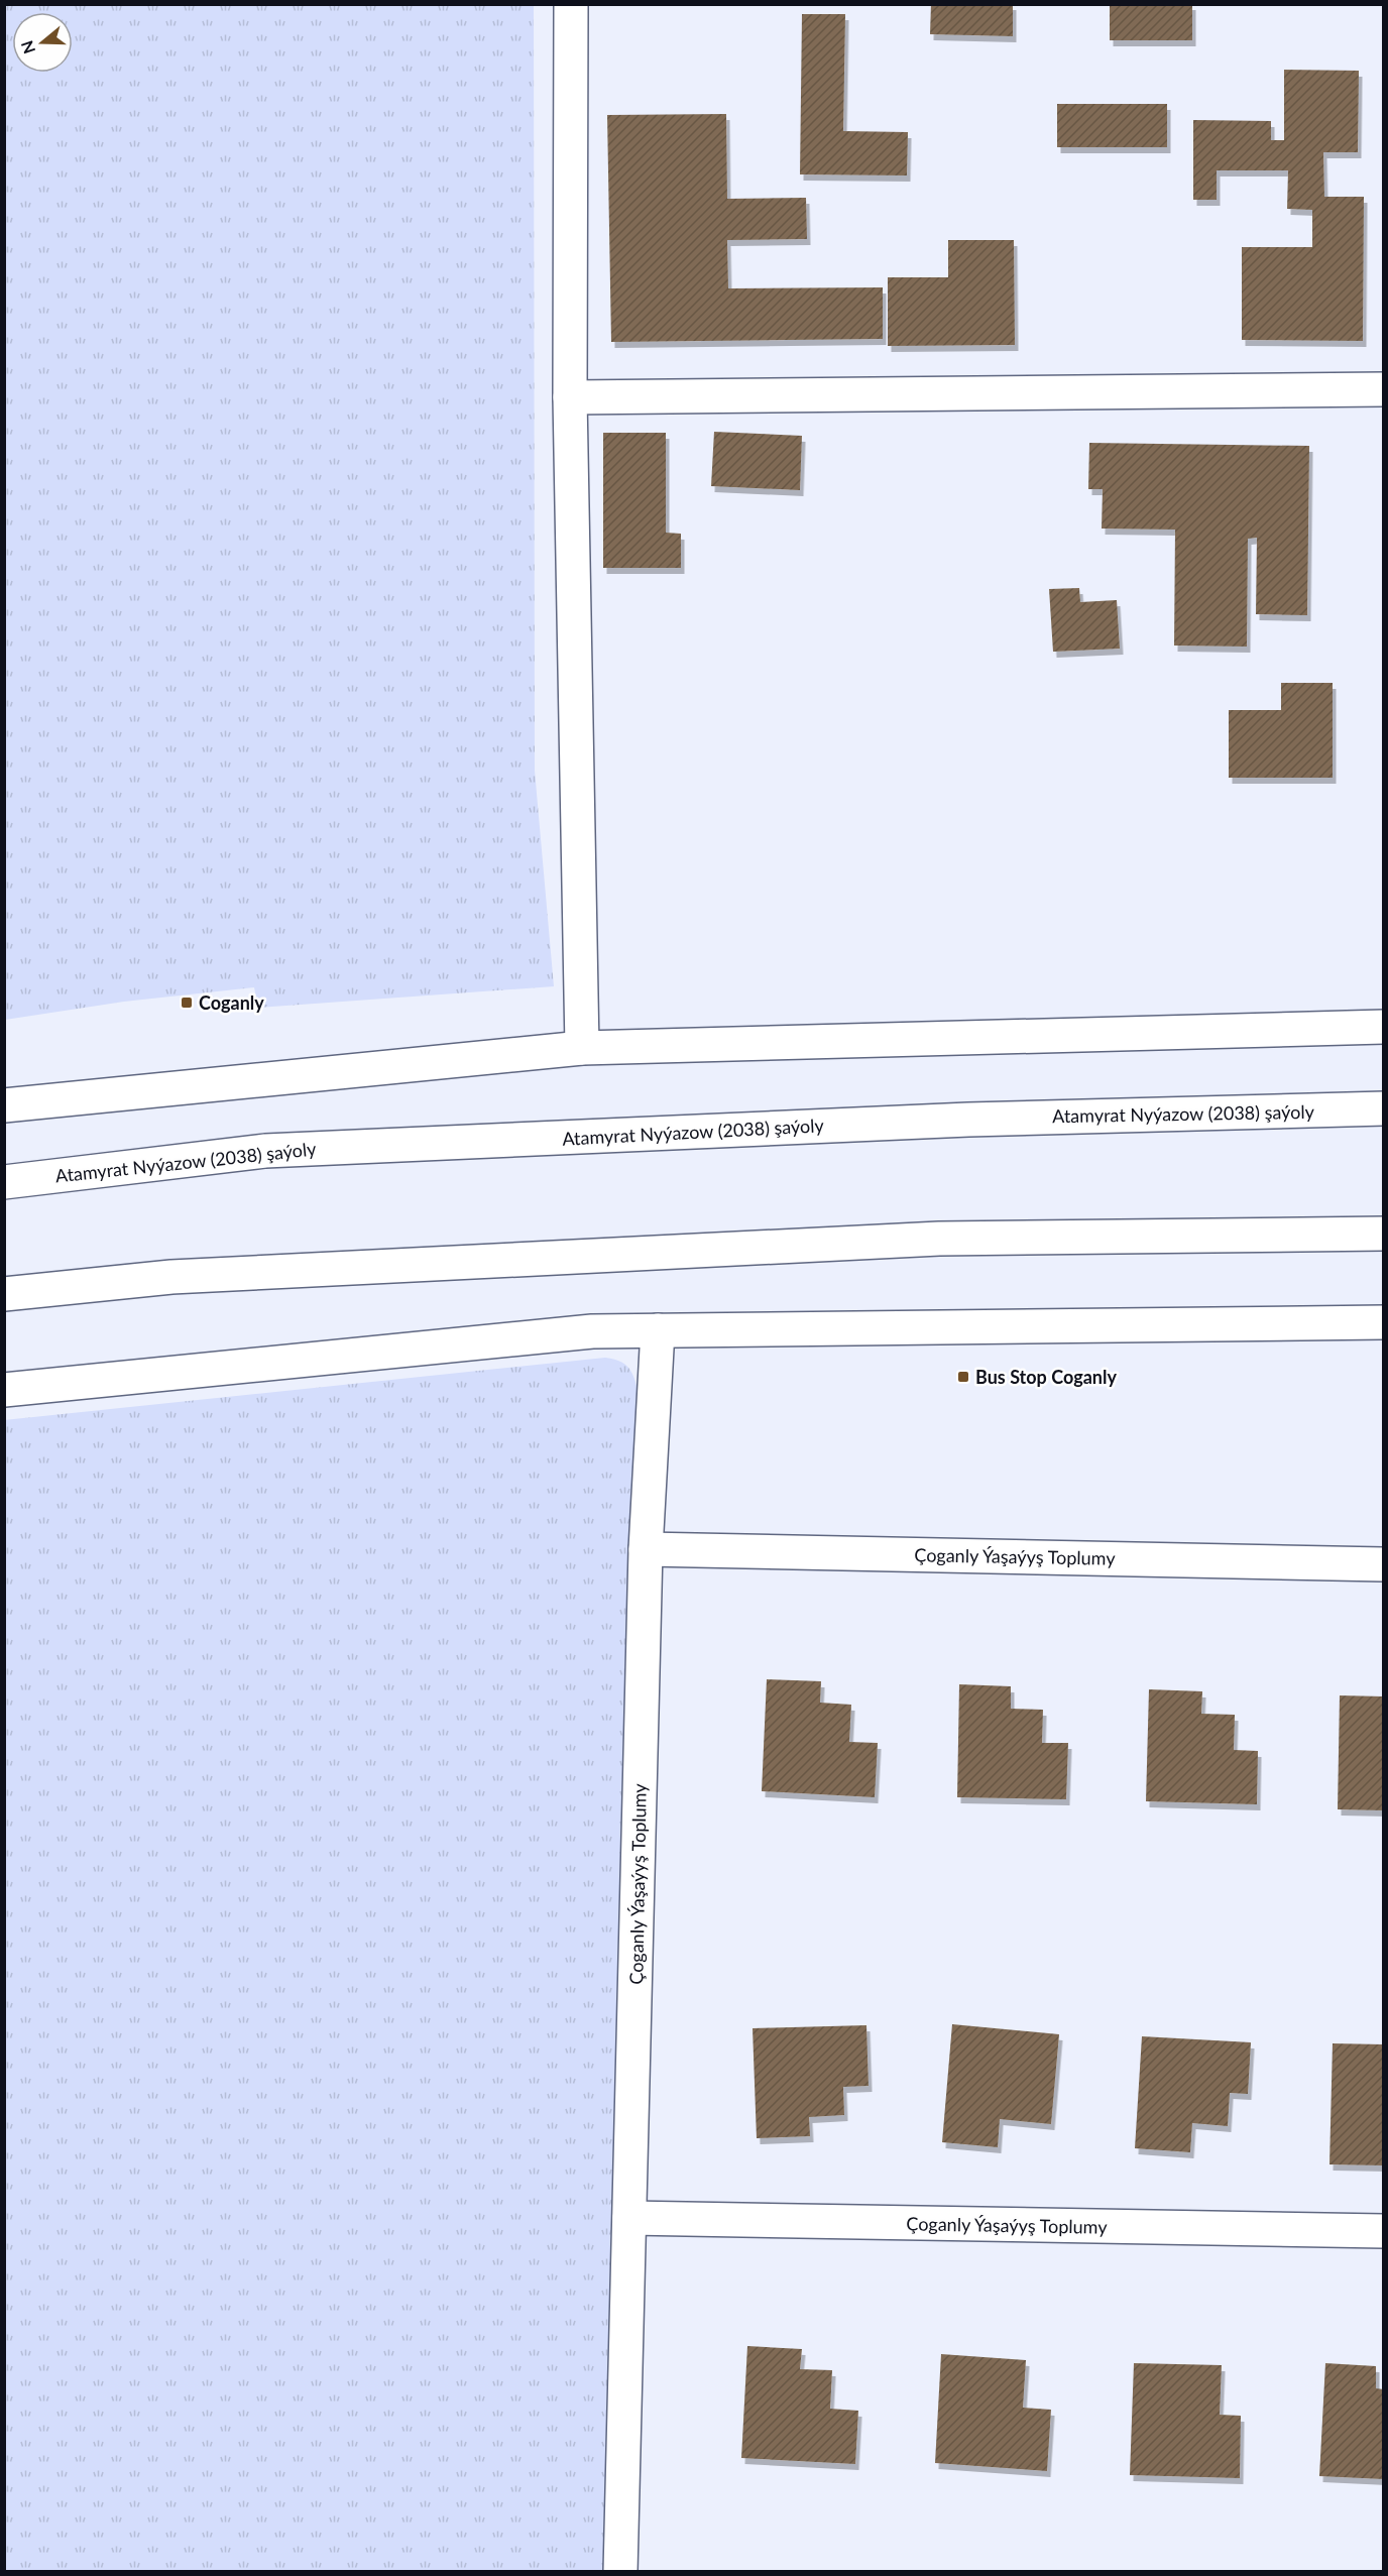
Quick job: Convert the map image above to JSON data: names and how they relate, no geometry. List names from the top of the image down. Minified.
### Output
{"streets":{"street":["Atamyrat Nyýazow (2038) şaýoly","Çoganly Ýaşaýyş Toplumy"]},"places":{"transit":["Coganly","Bus Stop Coganly"]},"north":"left"}
